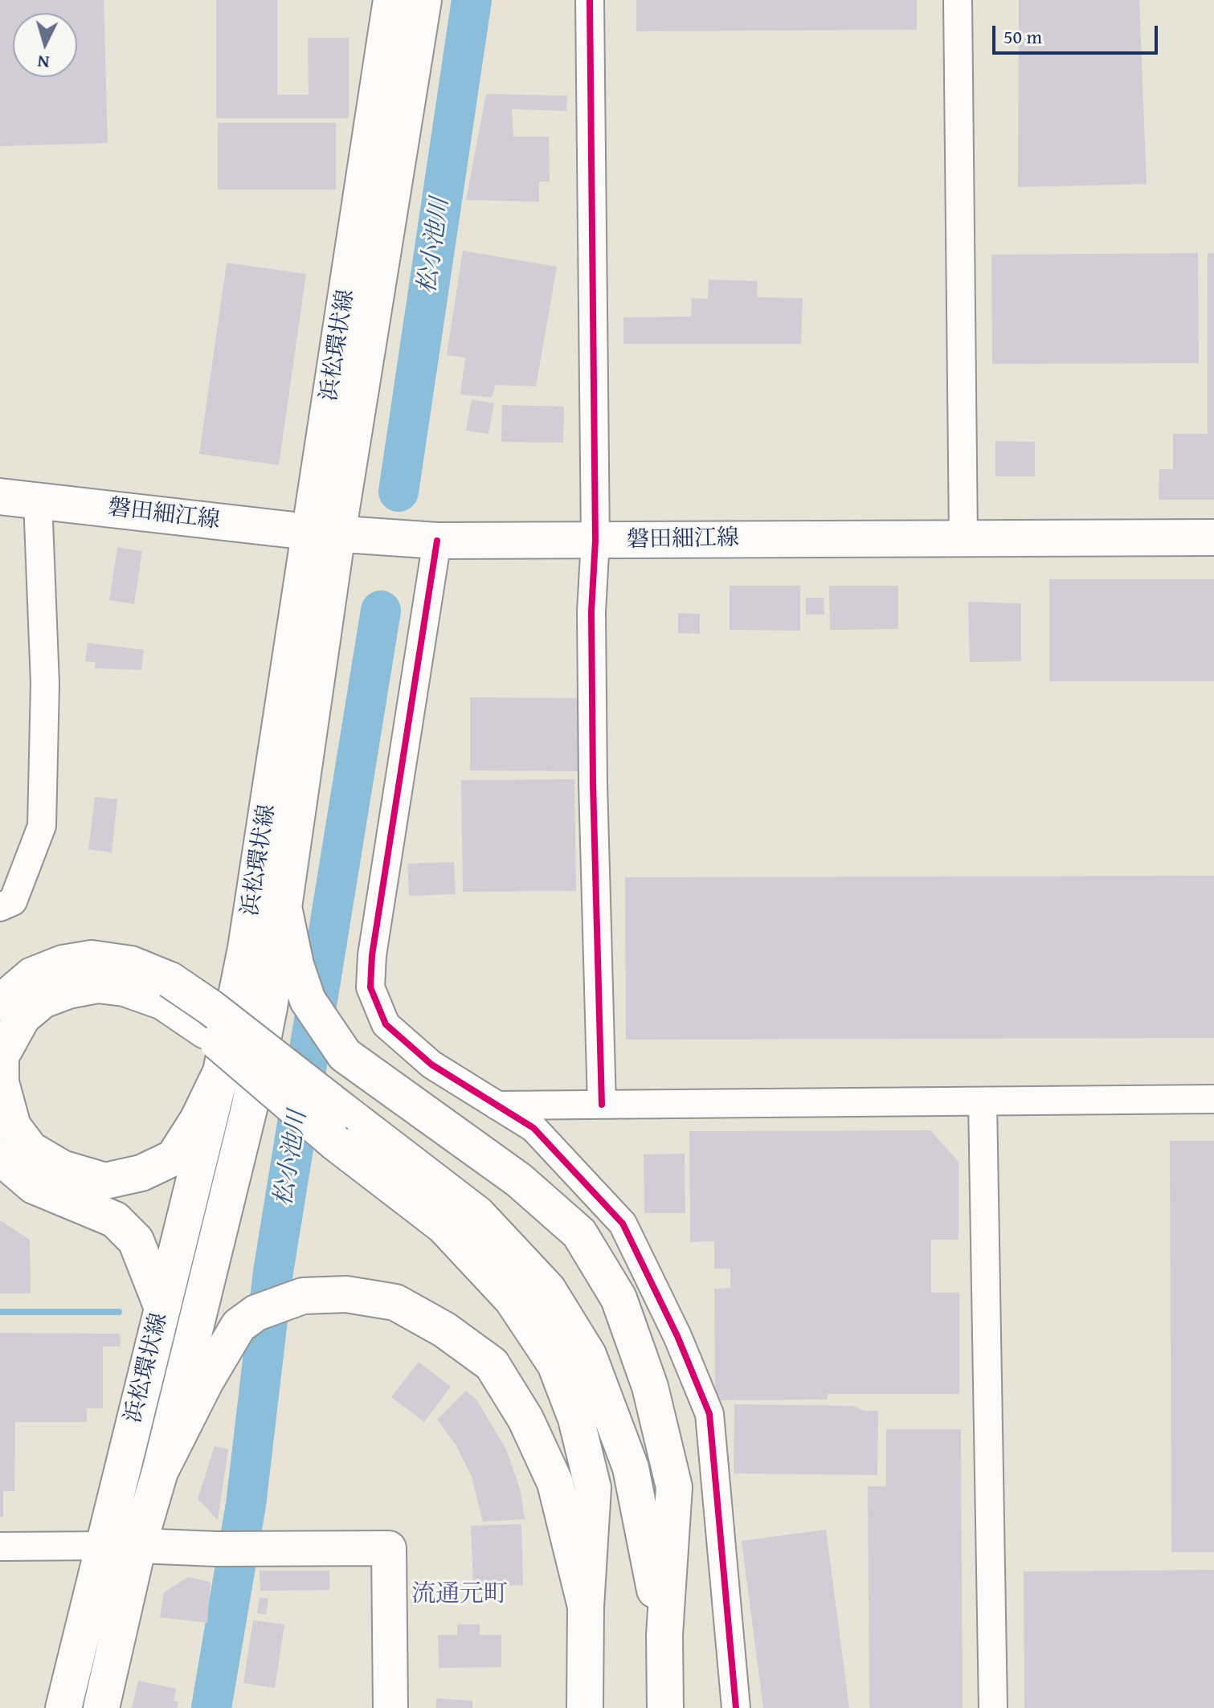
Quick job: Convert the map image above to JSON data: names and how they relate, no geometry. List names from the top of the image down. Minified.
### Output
{"streets":{"main road":["浜松環状線","磐田細江線"]},"crossings":[["浜松環状線","磐田細江線"]],"districts":["流通元町"],"water":["松小池川"],"scale_bar":"50 m","north":"bottom"}
